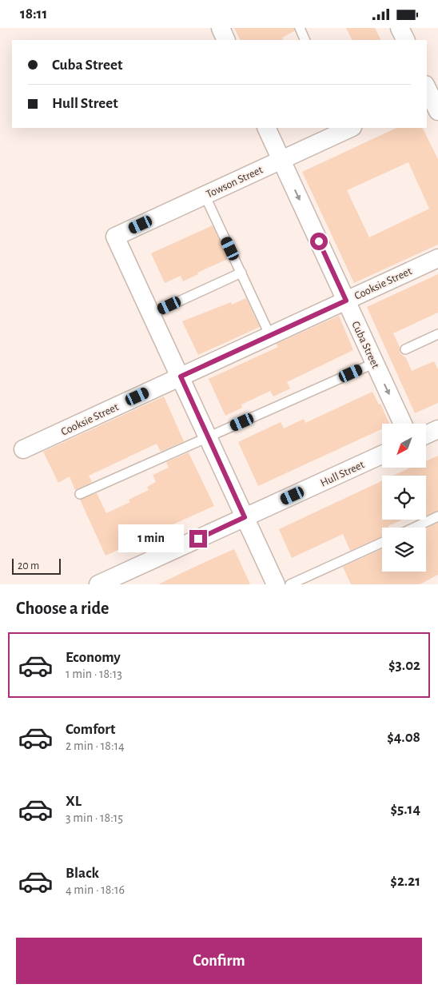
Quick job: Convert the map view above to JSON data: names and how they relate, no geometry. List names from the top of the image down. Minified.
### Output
{"streets":{"street":["Towson Street","Cooksie Street","Cuba Street","Hull Street"]},"crossings":[["Towson Street","Cuba Street"],["Cooksie Street","Cuba Street"]],"one_way":["Cuba Street"],"scale_bar":"20 m","north":"bottom left","page":{"status":"18:11","banner":["Cuba Street","Hull Street"],"bubble":"1 min","scale":"20 m","heading":"Choose a ride","list":[{"name":"Economy","note":"1 min · 18:13","value":"$3.02"},{"name":"Comfort","note":"2 min · 18:14","value":"$4.08"},{"name":"XL","note":"3 min · 18:15","value":"$5.14"},{"name":"Black","note":"4 min · 18:16","value":"$2.21"}],"buttons":"Confirm"}}
